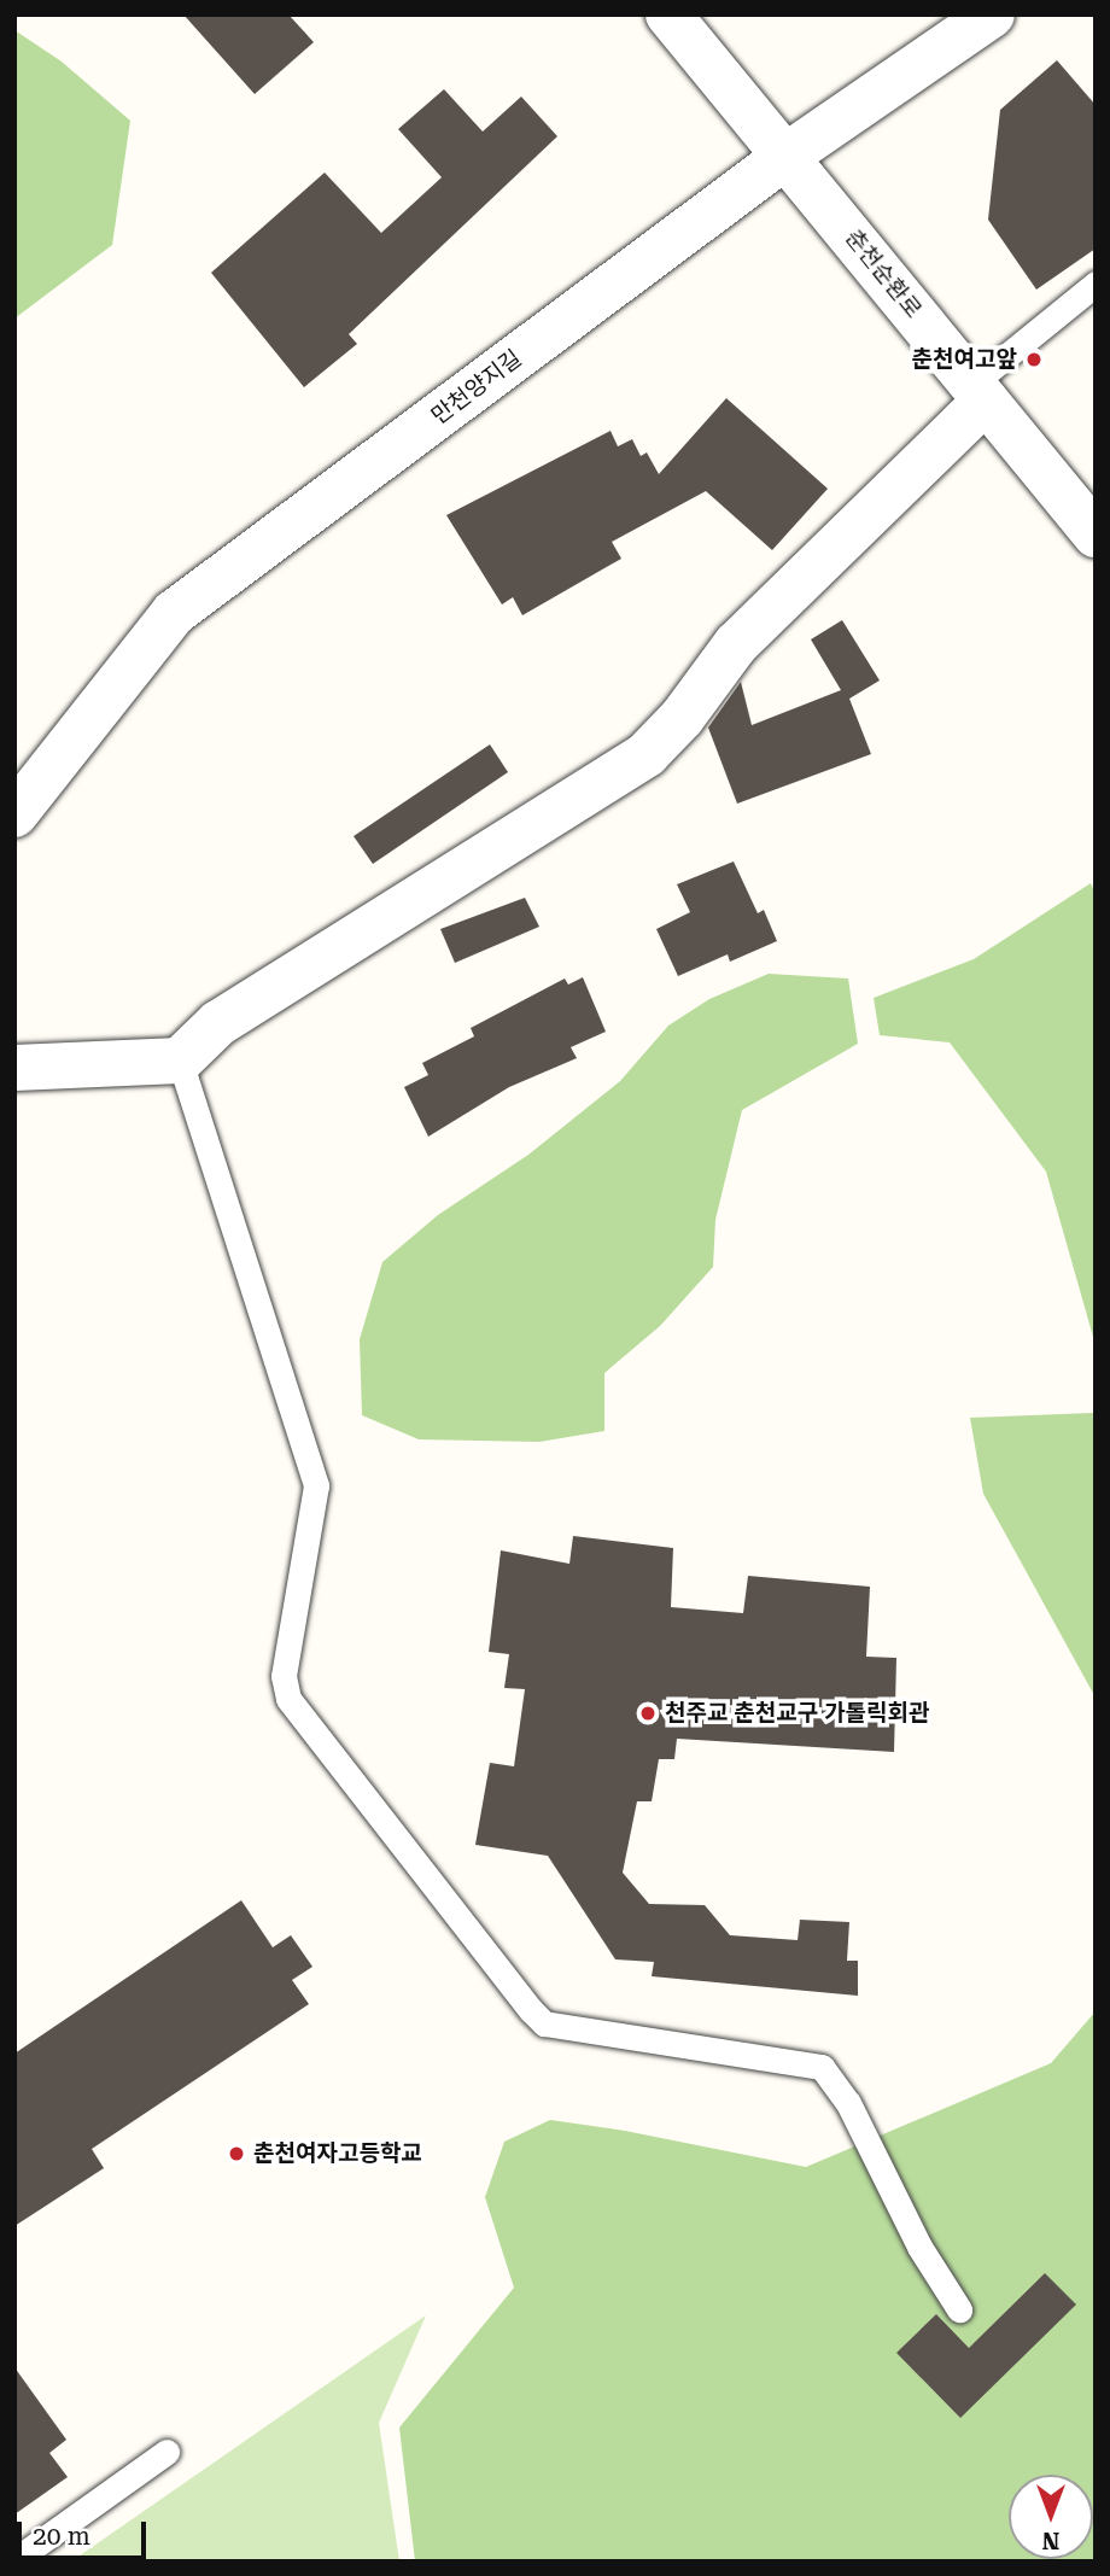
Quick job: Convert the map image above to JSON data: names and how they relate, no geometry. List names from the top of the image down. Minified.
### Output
{"streets":{"street":["춘천순환로","만천양지길"]},"crossings":[["춘천순환로","만천양지길"]],"places":["춘천여고앞","천주교 춘천교구 가톨릭회관","춘천여자고등학교"],"scale_bar":"20 m","north":"bottom"}
